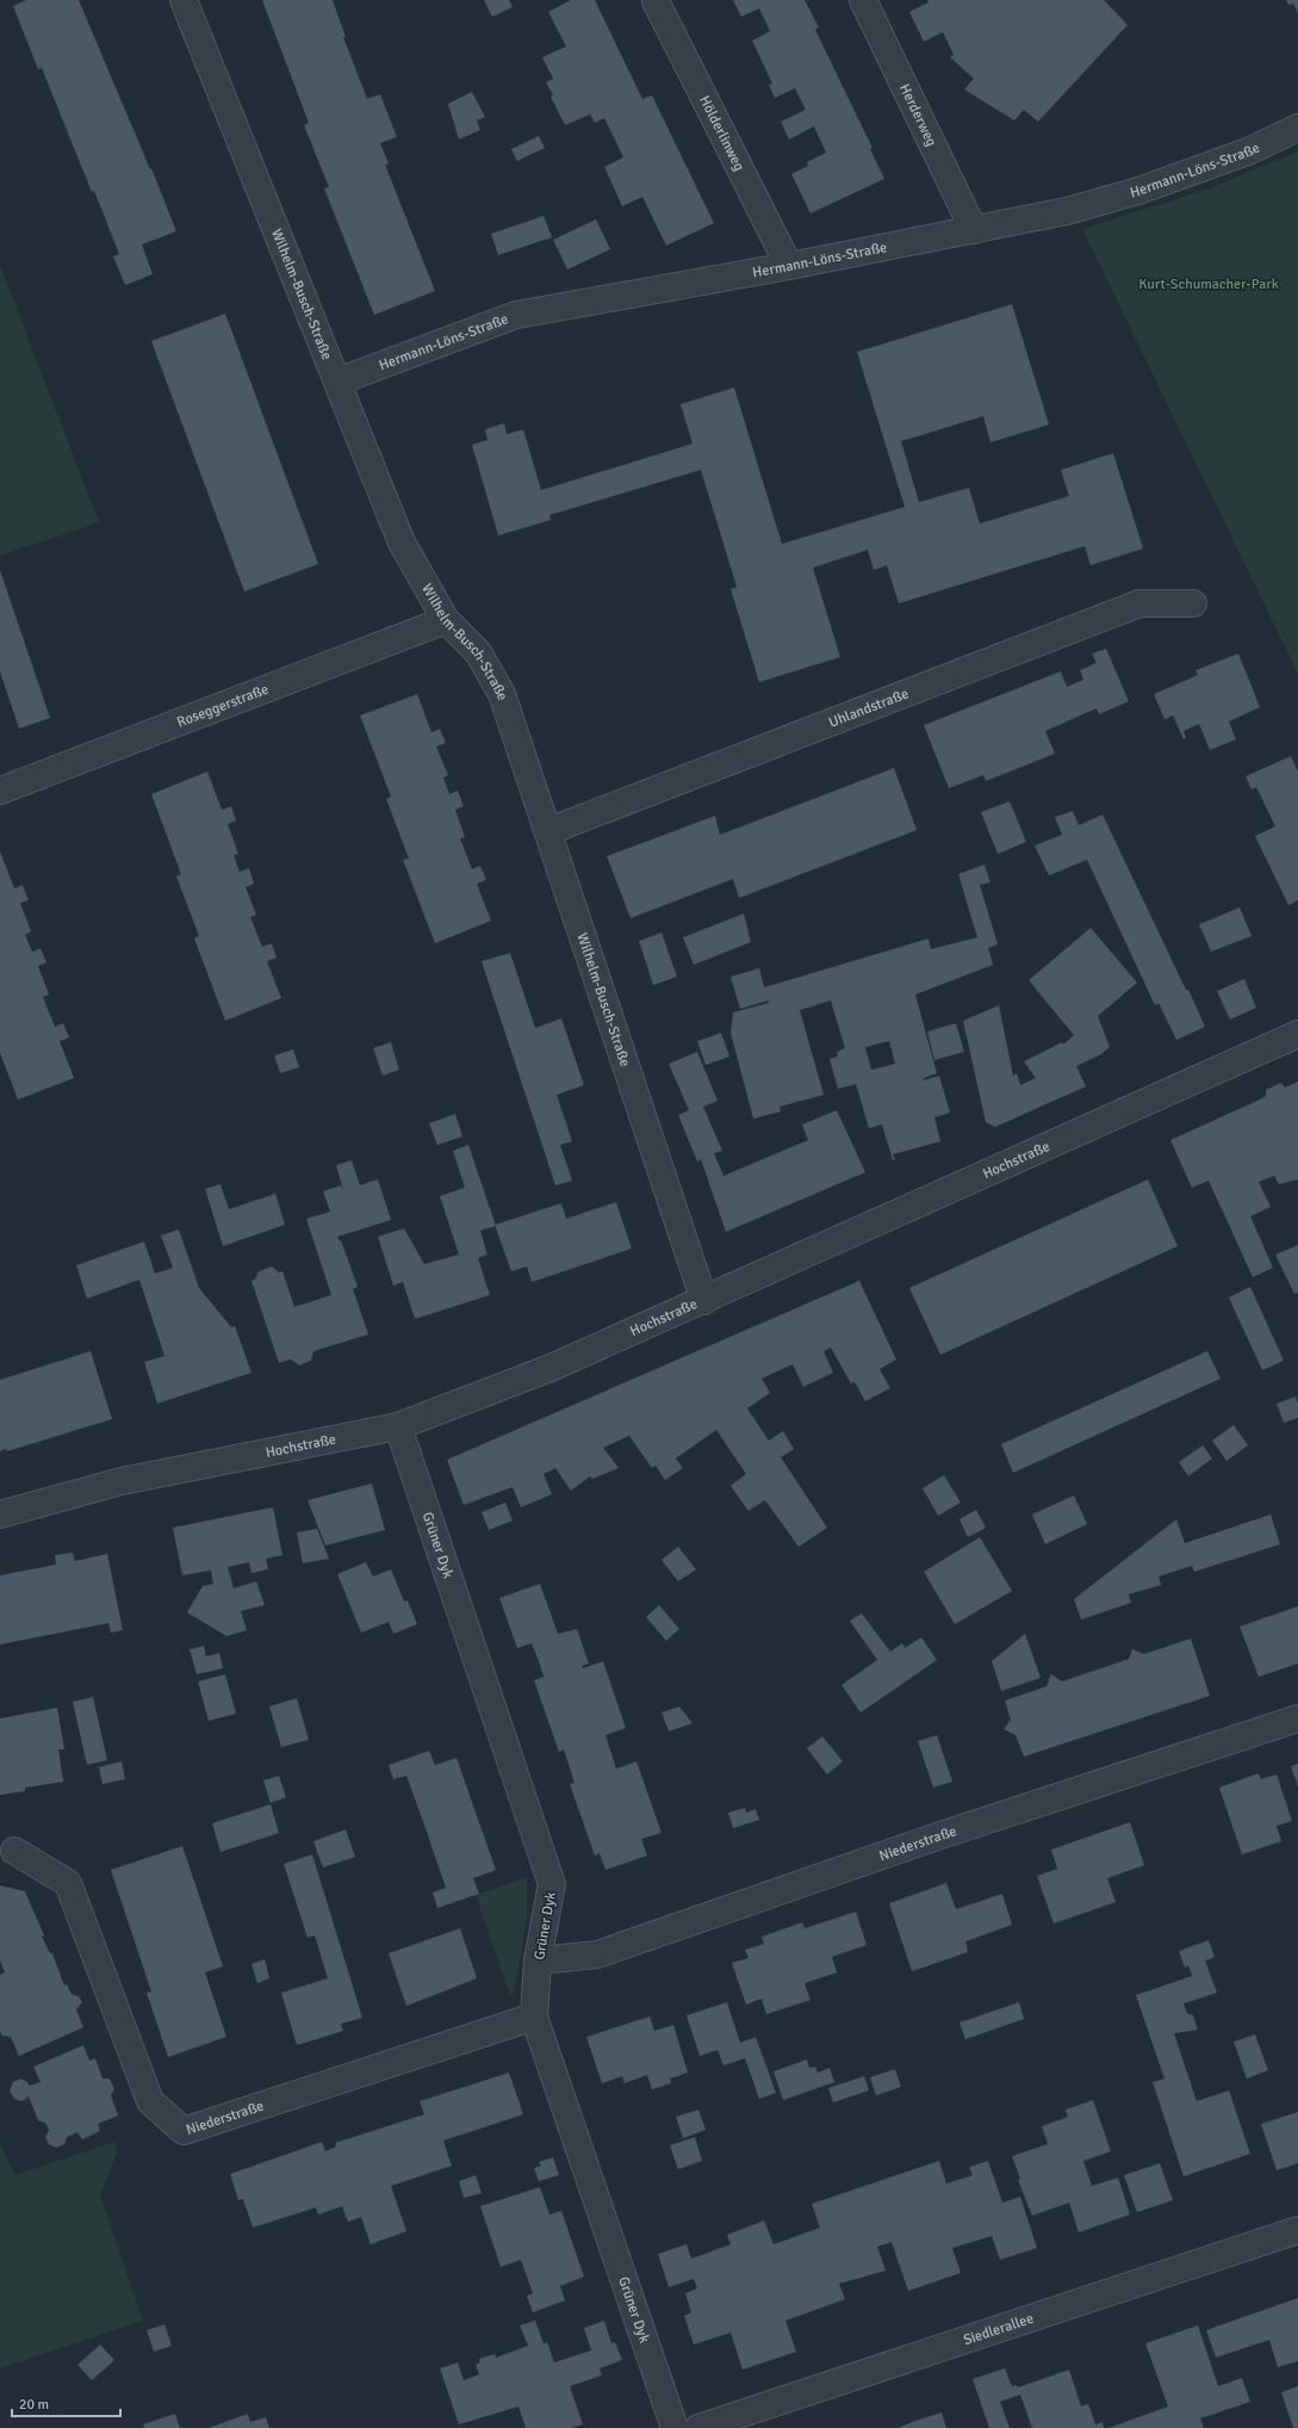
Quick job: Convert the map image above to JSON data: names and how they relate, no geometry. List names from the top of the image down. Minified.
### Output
{"streets":{"street":["Herderweg","Hölderlinweg","Hermann-Löns-Straße","Wilhelm-Busch-Straße","Roseggerstraße","Uhlandstraße","Hochstraße","Grüner Dyk","Niederstraße","Siedlerallee"]},"crossings":[["Herderweg","Hermann-Löns-Straße"],["Hölderlinweg","Hermann-Löns-Straße"],["Hermann-Löns-Straße","Wilhelm-Busch-Straße"],["Wilhelm-Busch-Straße","Roseggerstraße"],["Wilhelm-Busch-Straße","Uhlandstraße"],["Wilhelm-Busch-Straße","Hochstraße"],["Hochstraße","Grüner Dyk"],["Grüner Dyk","Niederstraße"]],"parks":["Kurt-Schumacher-Park"],"scale_bar":"20 m"}
